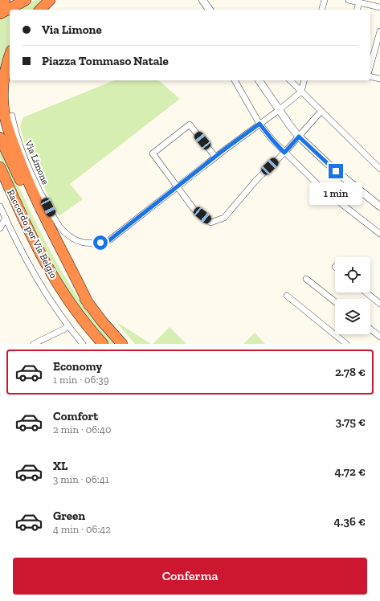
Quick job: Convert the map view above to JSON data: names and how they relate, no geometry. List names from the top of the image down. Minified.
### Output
{"streets":{"highway":["Raccordo per Via Belgio"],"street":["Via Limone"]},"page":{"banner":["Via Limone","Piazza Tommaso Natale"],"bubble":"1 min","list":[{"name":"Economy","note":"1 min · 06:39","value":"2.78 €"},{"name":"Comfort","note":"2 min · 06:40","value":"3.75 €"},{"name":"XL","note":"3 min · 06:41","value":"4.72 €"},{"name":"Green","note":"4 min · 06:42","value":"4.36 €"}],"buttons":"Conferma"}}
